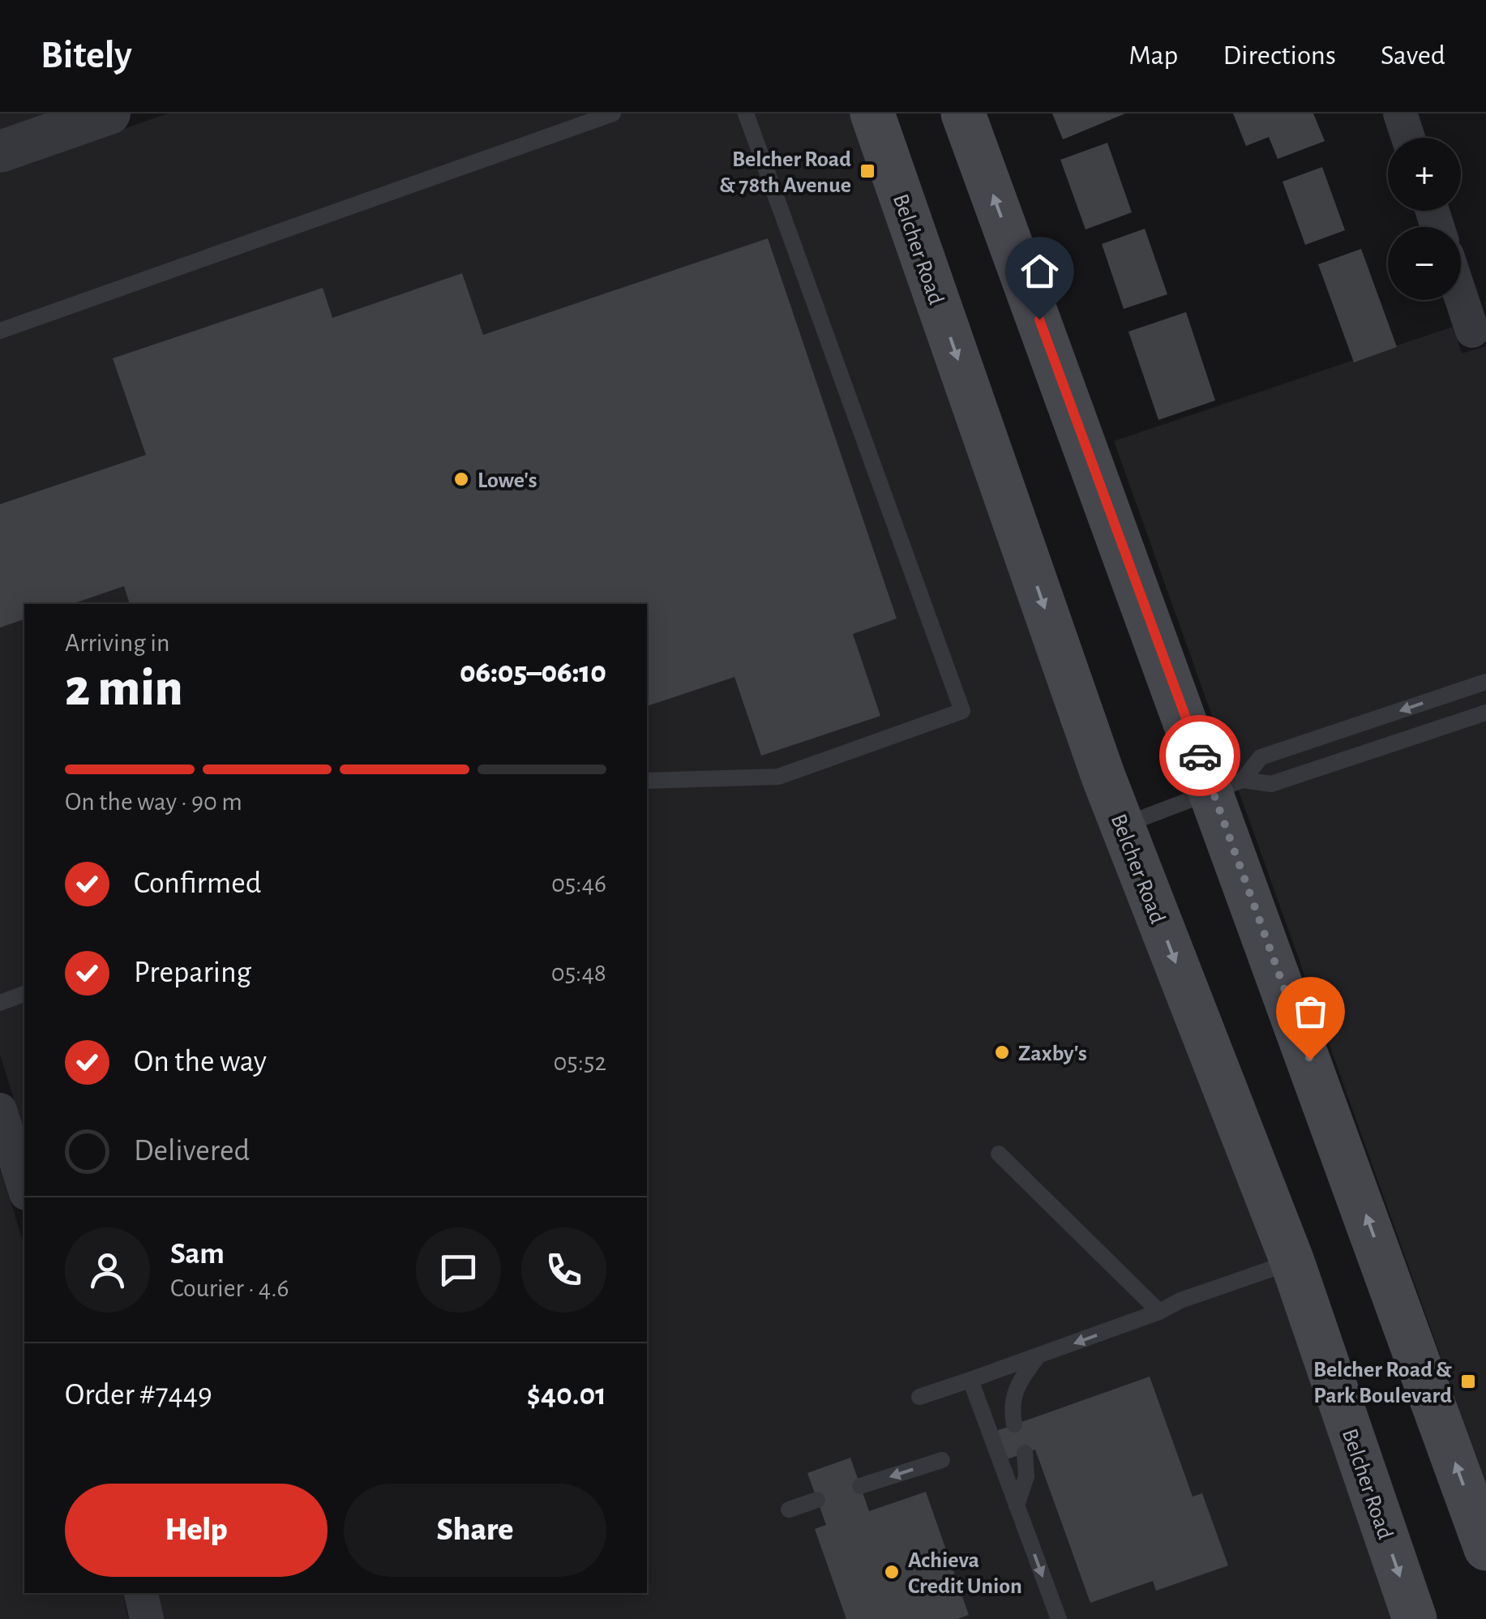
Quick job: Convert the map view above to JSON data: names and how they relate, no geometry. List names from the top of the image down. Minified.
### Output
{"streets":{"main road":["Belcher Road"]},"places":{"transit":["Belcher Road & 78th Avenue","Belcher Road & Park Boulevard"],"other":["Lowe's","Zaxby's","Achieva Credit Union"]},"page":{"header":"Bitely","nav":["Map","Directions","Saved"],"map_buttons":["+","−"],"heading":["2 min","Arriving in","06:05–06:10"],"panel":["Sam","Courier · 4.6","Order #7449","$40.01"],"bar":"On the way · 90 m","list":[["Confirmed","05:46"],["Preparing","05:48"],["On the way","05:52"],"Delivered"],"buttons":["Help","Share"]}}
